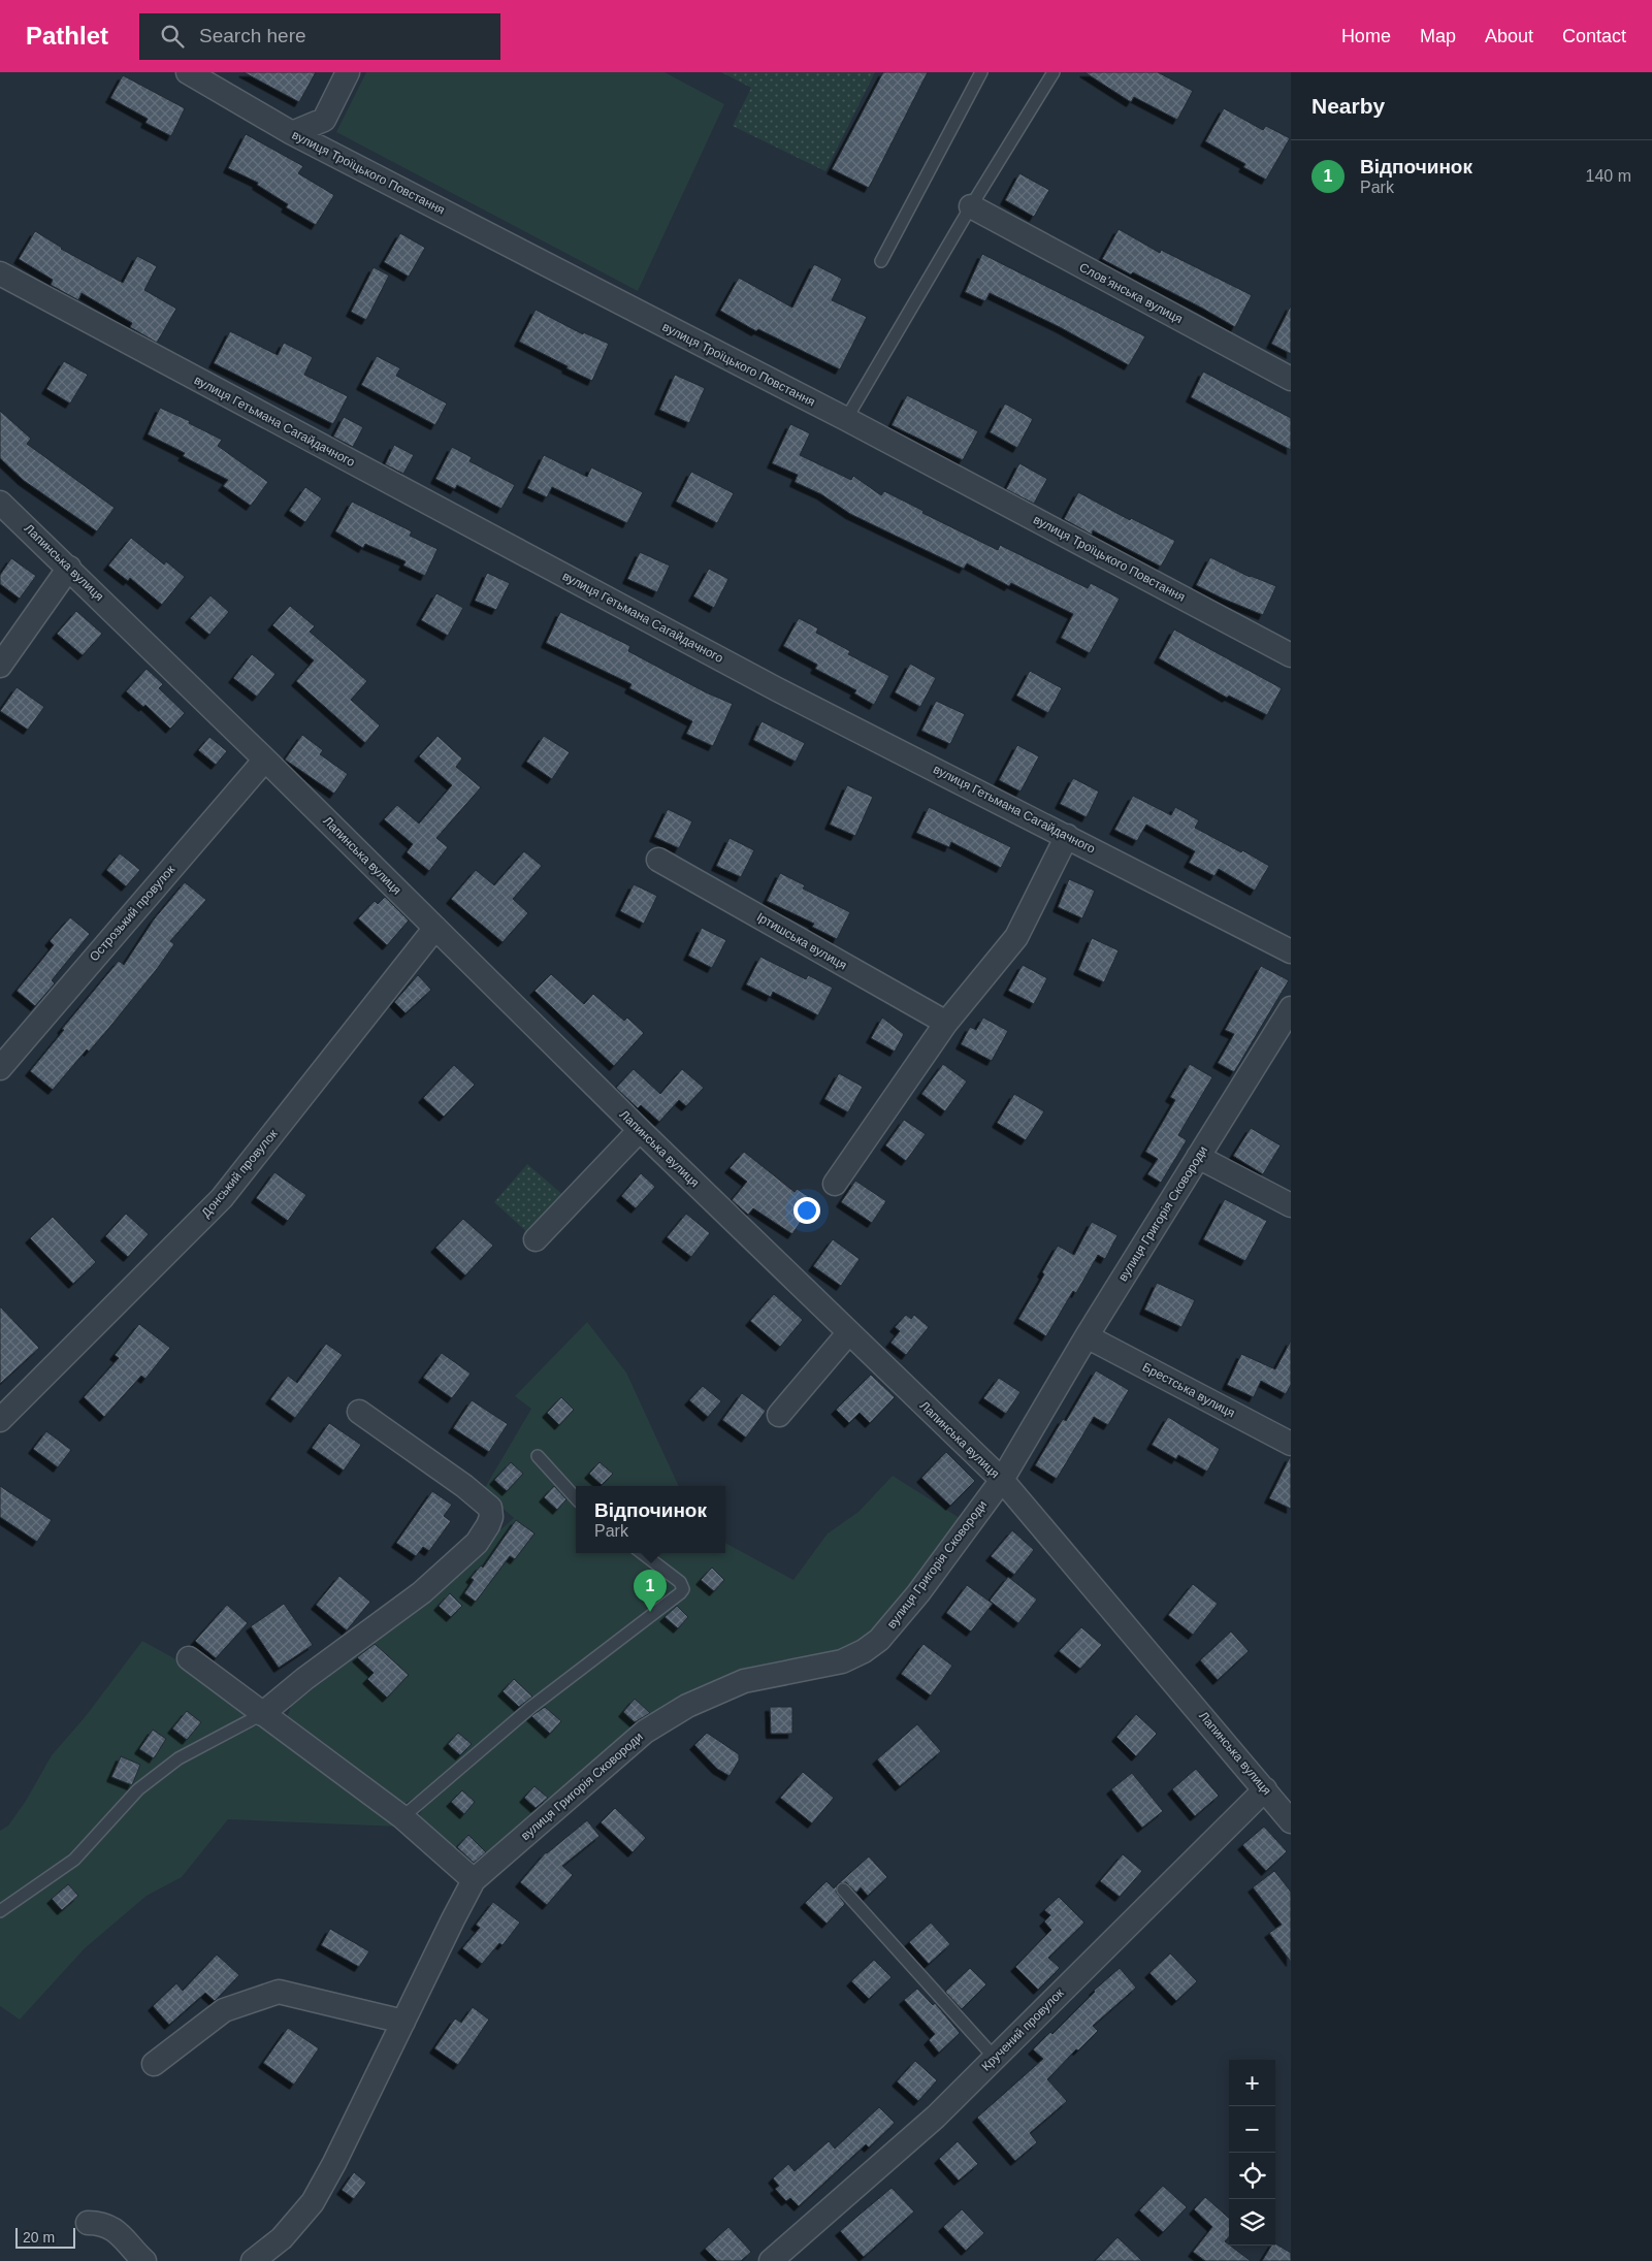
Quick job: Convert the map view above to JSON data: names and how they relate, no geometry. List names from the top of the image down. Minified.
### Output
{"streets":{"street":["вулиця Троїцького Повстання","Словʼянська вулиця","вулиця Гетьмана Сагайдачного","Лапинська вулиця","Острозький провулок","Іртишська вулиця","Донський провулок","вулиця Григорія Сковороди","Брестська вулиця","Кручений провулок"]},"crossings":[["Лапинська вулиця","Острозький провулок"],["Лапинська вулиця","Донський провулок"],["Лапинська вулиця","вулиця Григорія Сковороди"],["Лапинська вулиця","Кручений провулок"],["вулиця Григорія Сковороди","Брестська вулиця"]],"scale_bar":"20 m","page":{"header":"Pathlet","search":"Search here","nav":["Home","Map","About","Contact"],"heading":"Nearby","list":[{"mark":"1","name":"Відпочинок","note":"Park","value":"140 m"}],"popup":["Відпочинок","Park"],"pins":"1","map_buttons":["+","−"],"scale":"20 m"}}
